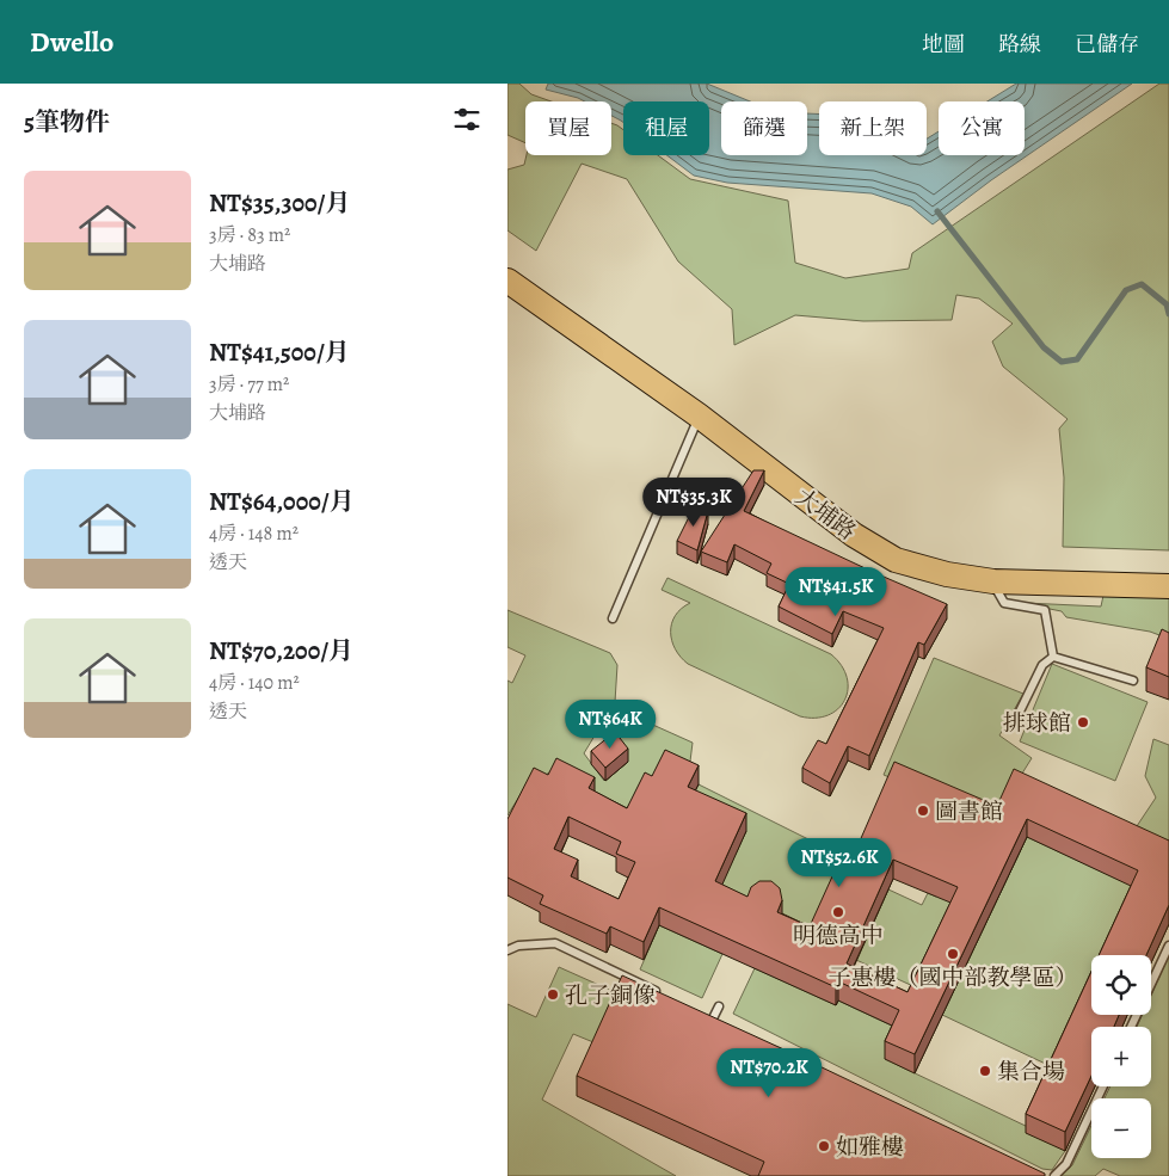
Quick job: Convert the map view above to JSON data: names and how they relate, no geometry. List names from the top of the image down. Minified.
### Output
{"streets":{"main road":["大埔路"]},"places":["排球館","圖書館","明德高中","子惠樓（國中部教學區）","孔子銅像","集合場","如雅樓"],"page":{"header":"Dwello","nav":["地圖","路線","已儲存"],"heading":"5筆物件","chip":["買屋","租屋","篩選","新上架","公寓"],"list":[{"name":"NT$35,300/月","note":"3房 · 83 m² · 大埔路"},{"name":"NT$41,500/月","note":"3房 · 77 m² · 大埔路"},{"name":"NT$64,000/月","note":"4房 · 148 m² · 透天"},{"name":"NT$70,200/月","note":"4房 · 140 m² · 透天"}],"price":["NT$35.3K","NT$41.5K","NT$64K","NT$52.6K","NT$70.2K"],"map_buttons":["+","−"]}}
